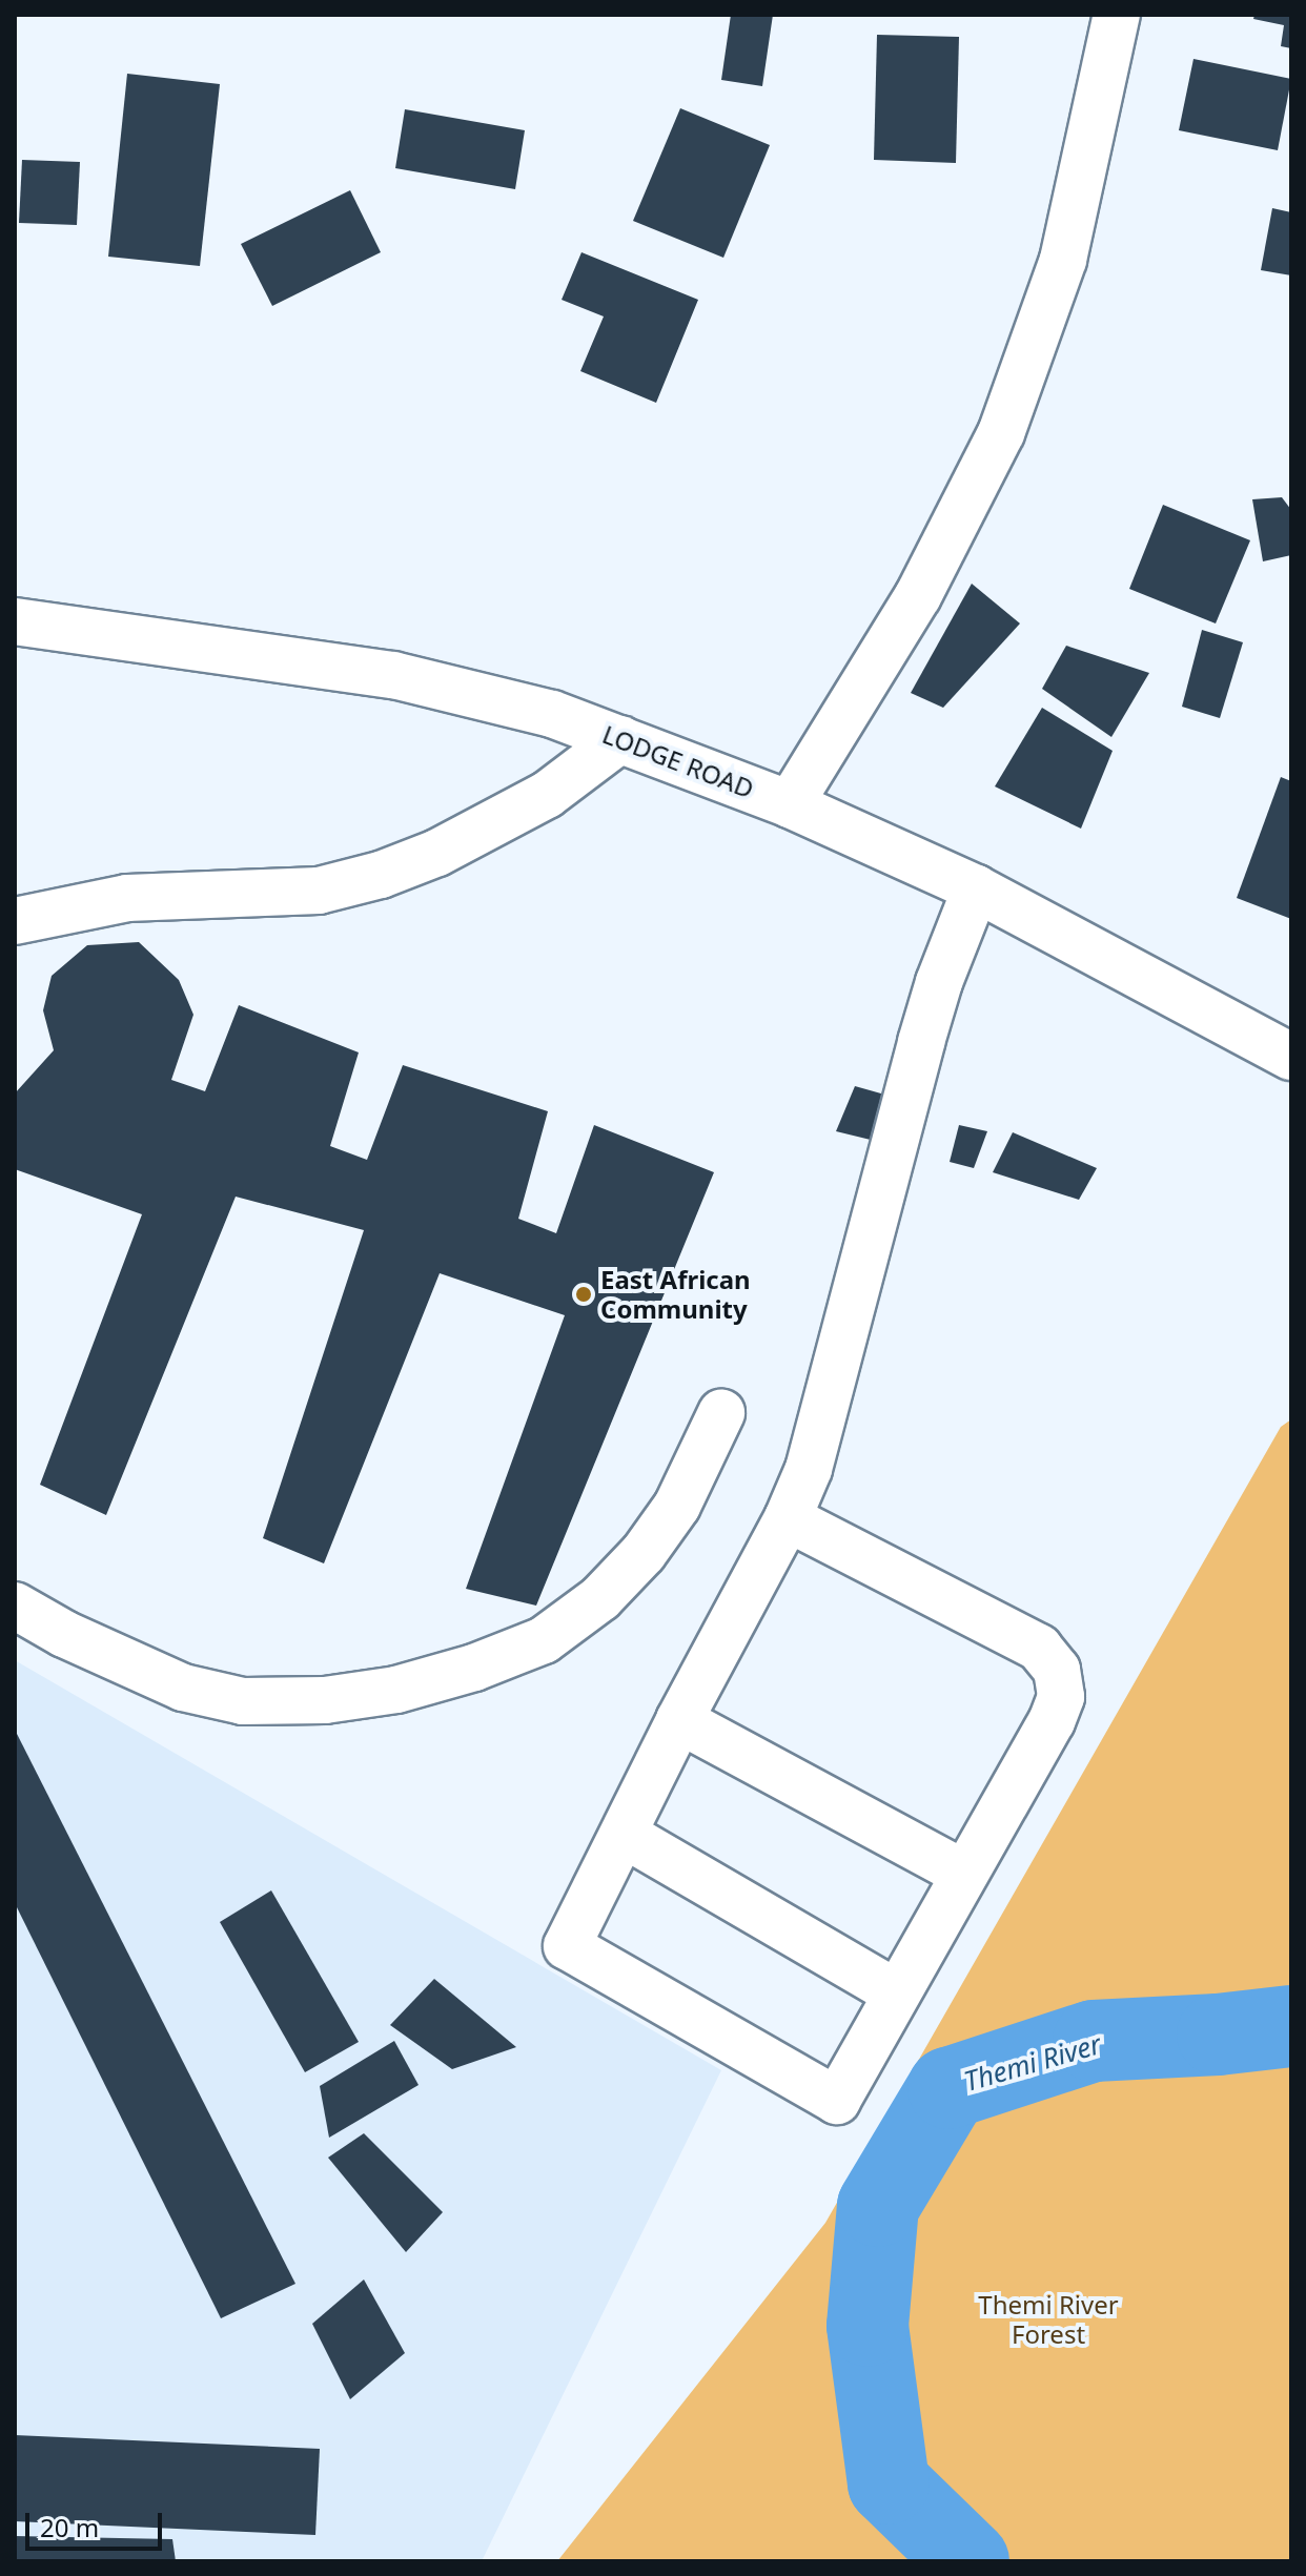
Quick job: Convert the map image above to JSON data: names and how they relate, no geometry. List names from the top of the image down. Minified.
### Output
{"streets":{"street":["LODGE ROAD"]},"water":["Themi River"],"parks":["Themi River Forest"],"places":["East African Community"],"scale_bar":"20 m"}
